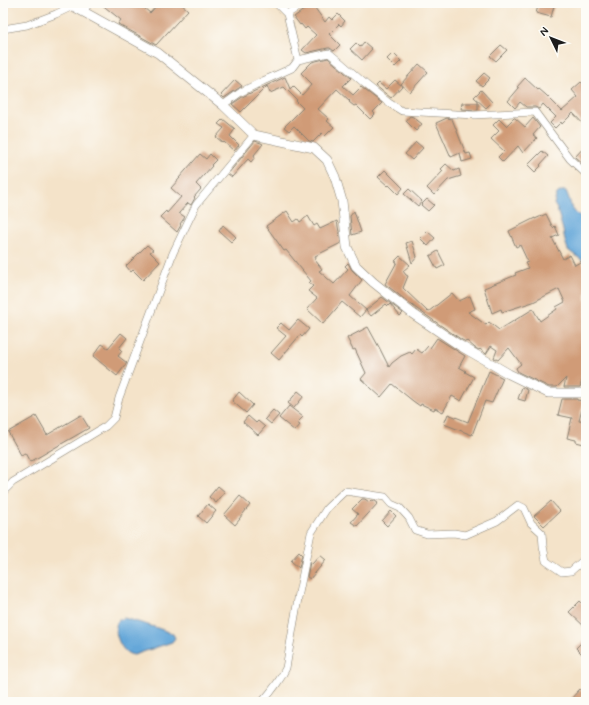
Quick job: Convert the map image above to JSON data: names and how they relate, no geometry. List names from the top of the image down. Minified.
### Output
{"north":"top left"}
